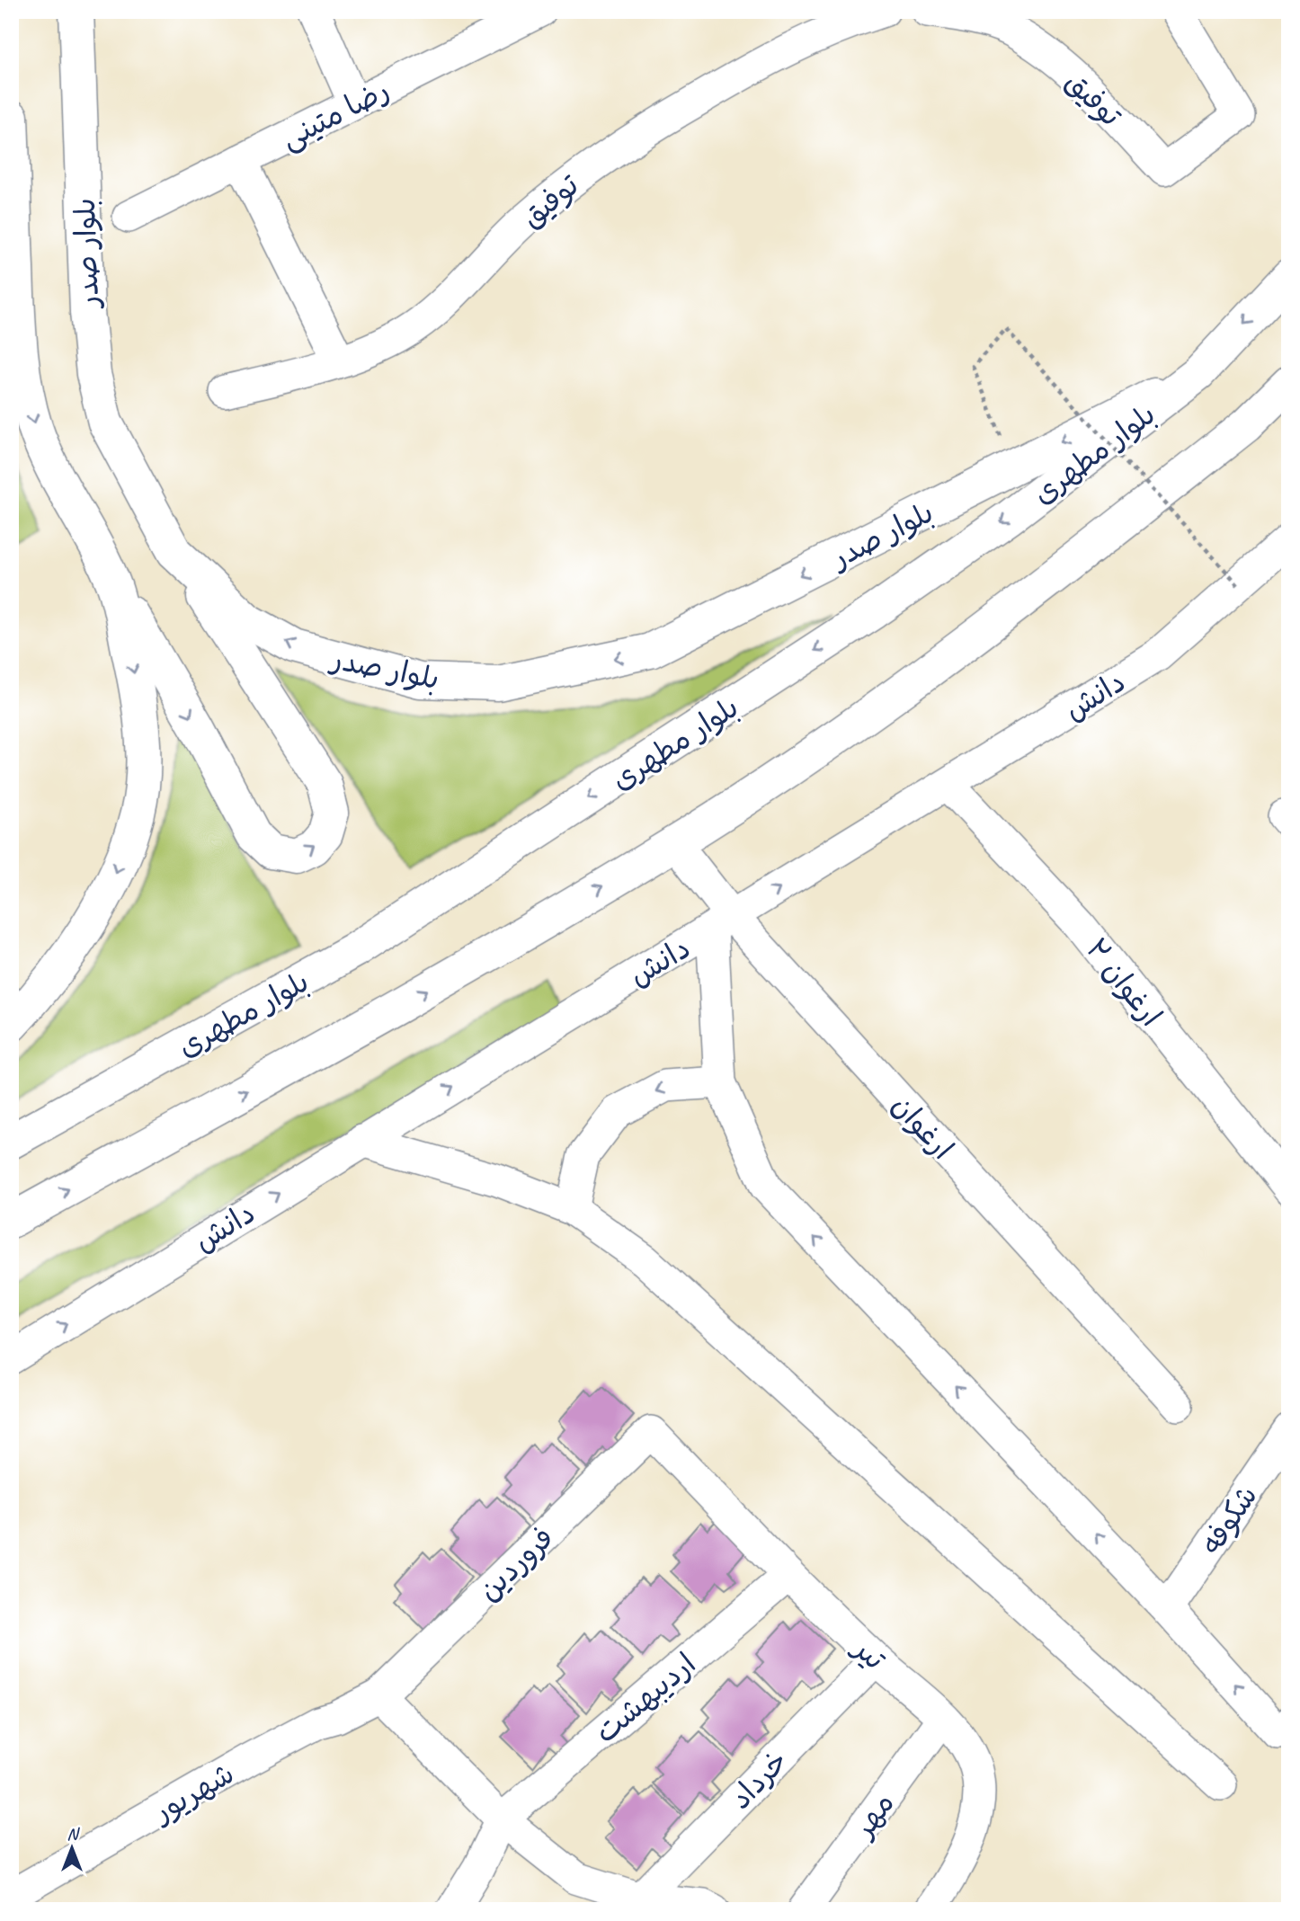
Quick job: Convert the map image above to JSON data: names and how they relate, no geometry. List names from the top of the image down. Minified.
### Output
{"streets":{"main road":["بلوار صدر","بلوار مطهری"],"street":["توفیق","رضا متینی","دانش","ارغوان ۲","ارغوان","شکوفه","فروردین","تیر","اردیبهشت","خرداد","شهریور","مهر"]},"crossings":[["بلوار صدر","بلوار مطهری"],["دانش","ارغوان ۲"],["دانش","ارغوان"],["فروردین","تیر"],["فروردین","شهریور"],["تیر","اردیبهشت"],["تیر","خرداد"],["تیر","مهر"]],"one_way":["بلوار صدر","دانش"],"north":"top"}
